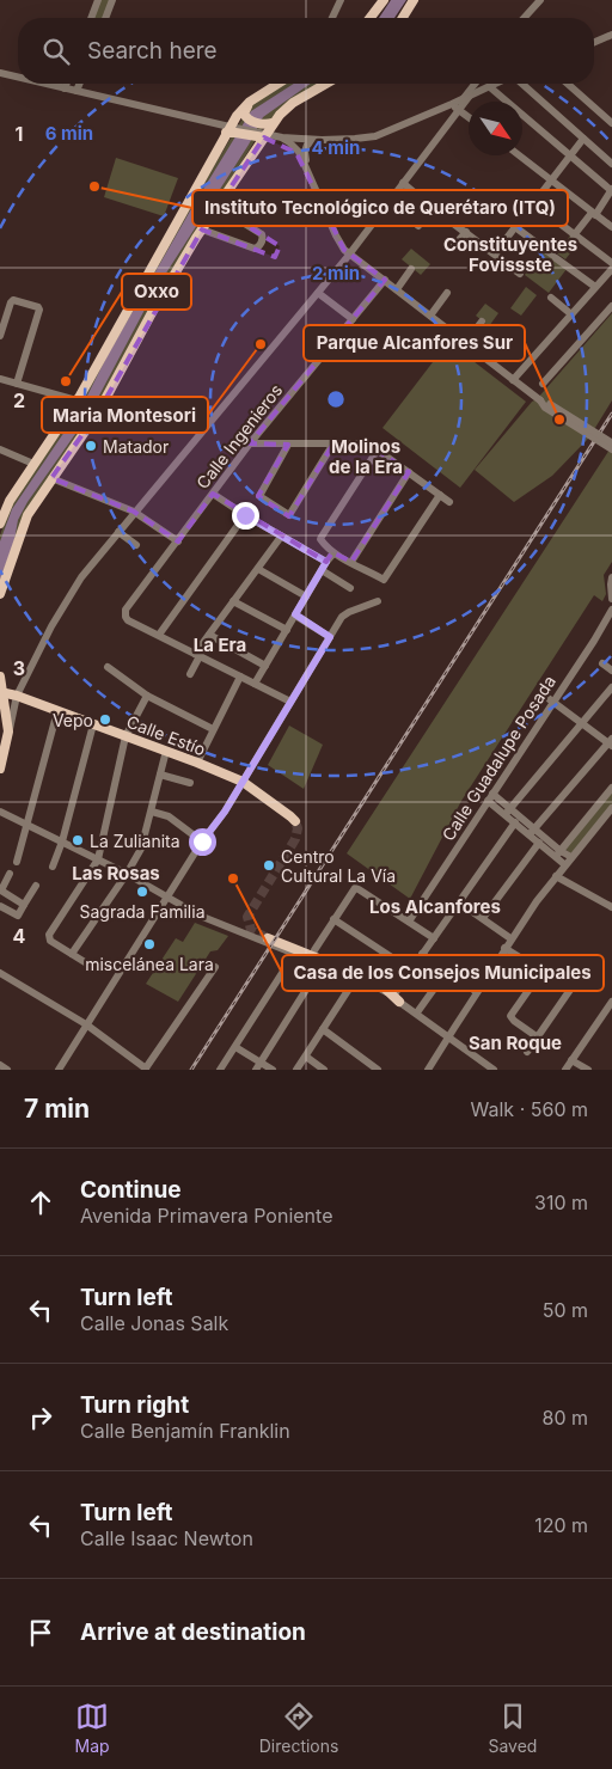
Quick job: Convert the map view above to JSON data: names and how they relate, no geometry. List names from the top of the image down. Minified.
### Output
{"streets":{"main road":["Calle Estío"],"street":["Calle Ingenieros","Calle Guadalupe Posada"]},"districts":["Constituyentes Fovissste","Molinos de la Era","La Era","Las Rosas","Los Alcanfores","San Roque"],"places":["Instituto Tecnológico de Querétaro (ITQ)","Maria Montesori","Oxxo","Parque Alcanfores Sur","Matador","Vepo","La Zulianita","Centro Cultural La Vía","Casa de los Consejos Municipales","Sagrada Familia","miscelánea Lara"],"north":"bottom right","page":{"search":"Search here","heading":["7 min","Walk · 560 m"],"list":[["Continue","Avenida Primavera Poniente","310 m"],["Turn left","Calle Jonas Salk","50 m"],["Turn right","Calle Benjamín Franklin","80 m"],["Turn left","Calle Isaac Newton","120 m"],"Arrive at destination"],"nav":["Map","Directions","Saved"]},"grid":{"rows":["1","2","3","4"]},"rings":["6 min","4 min","2 min"]}
